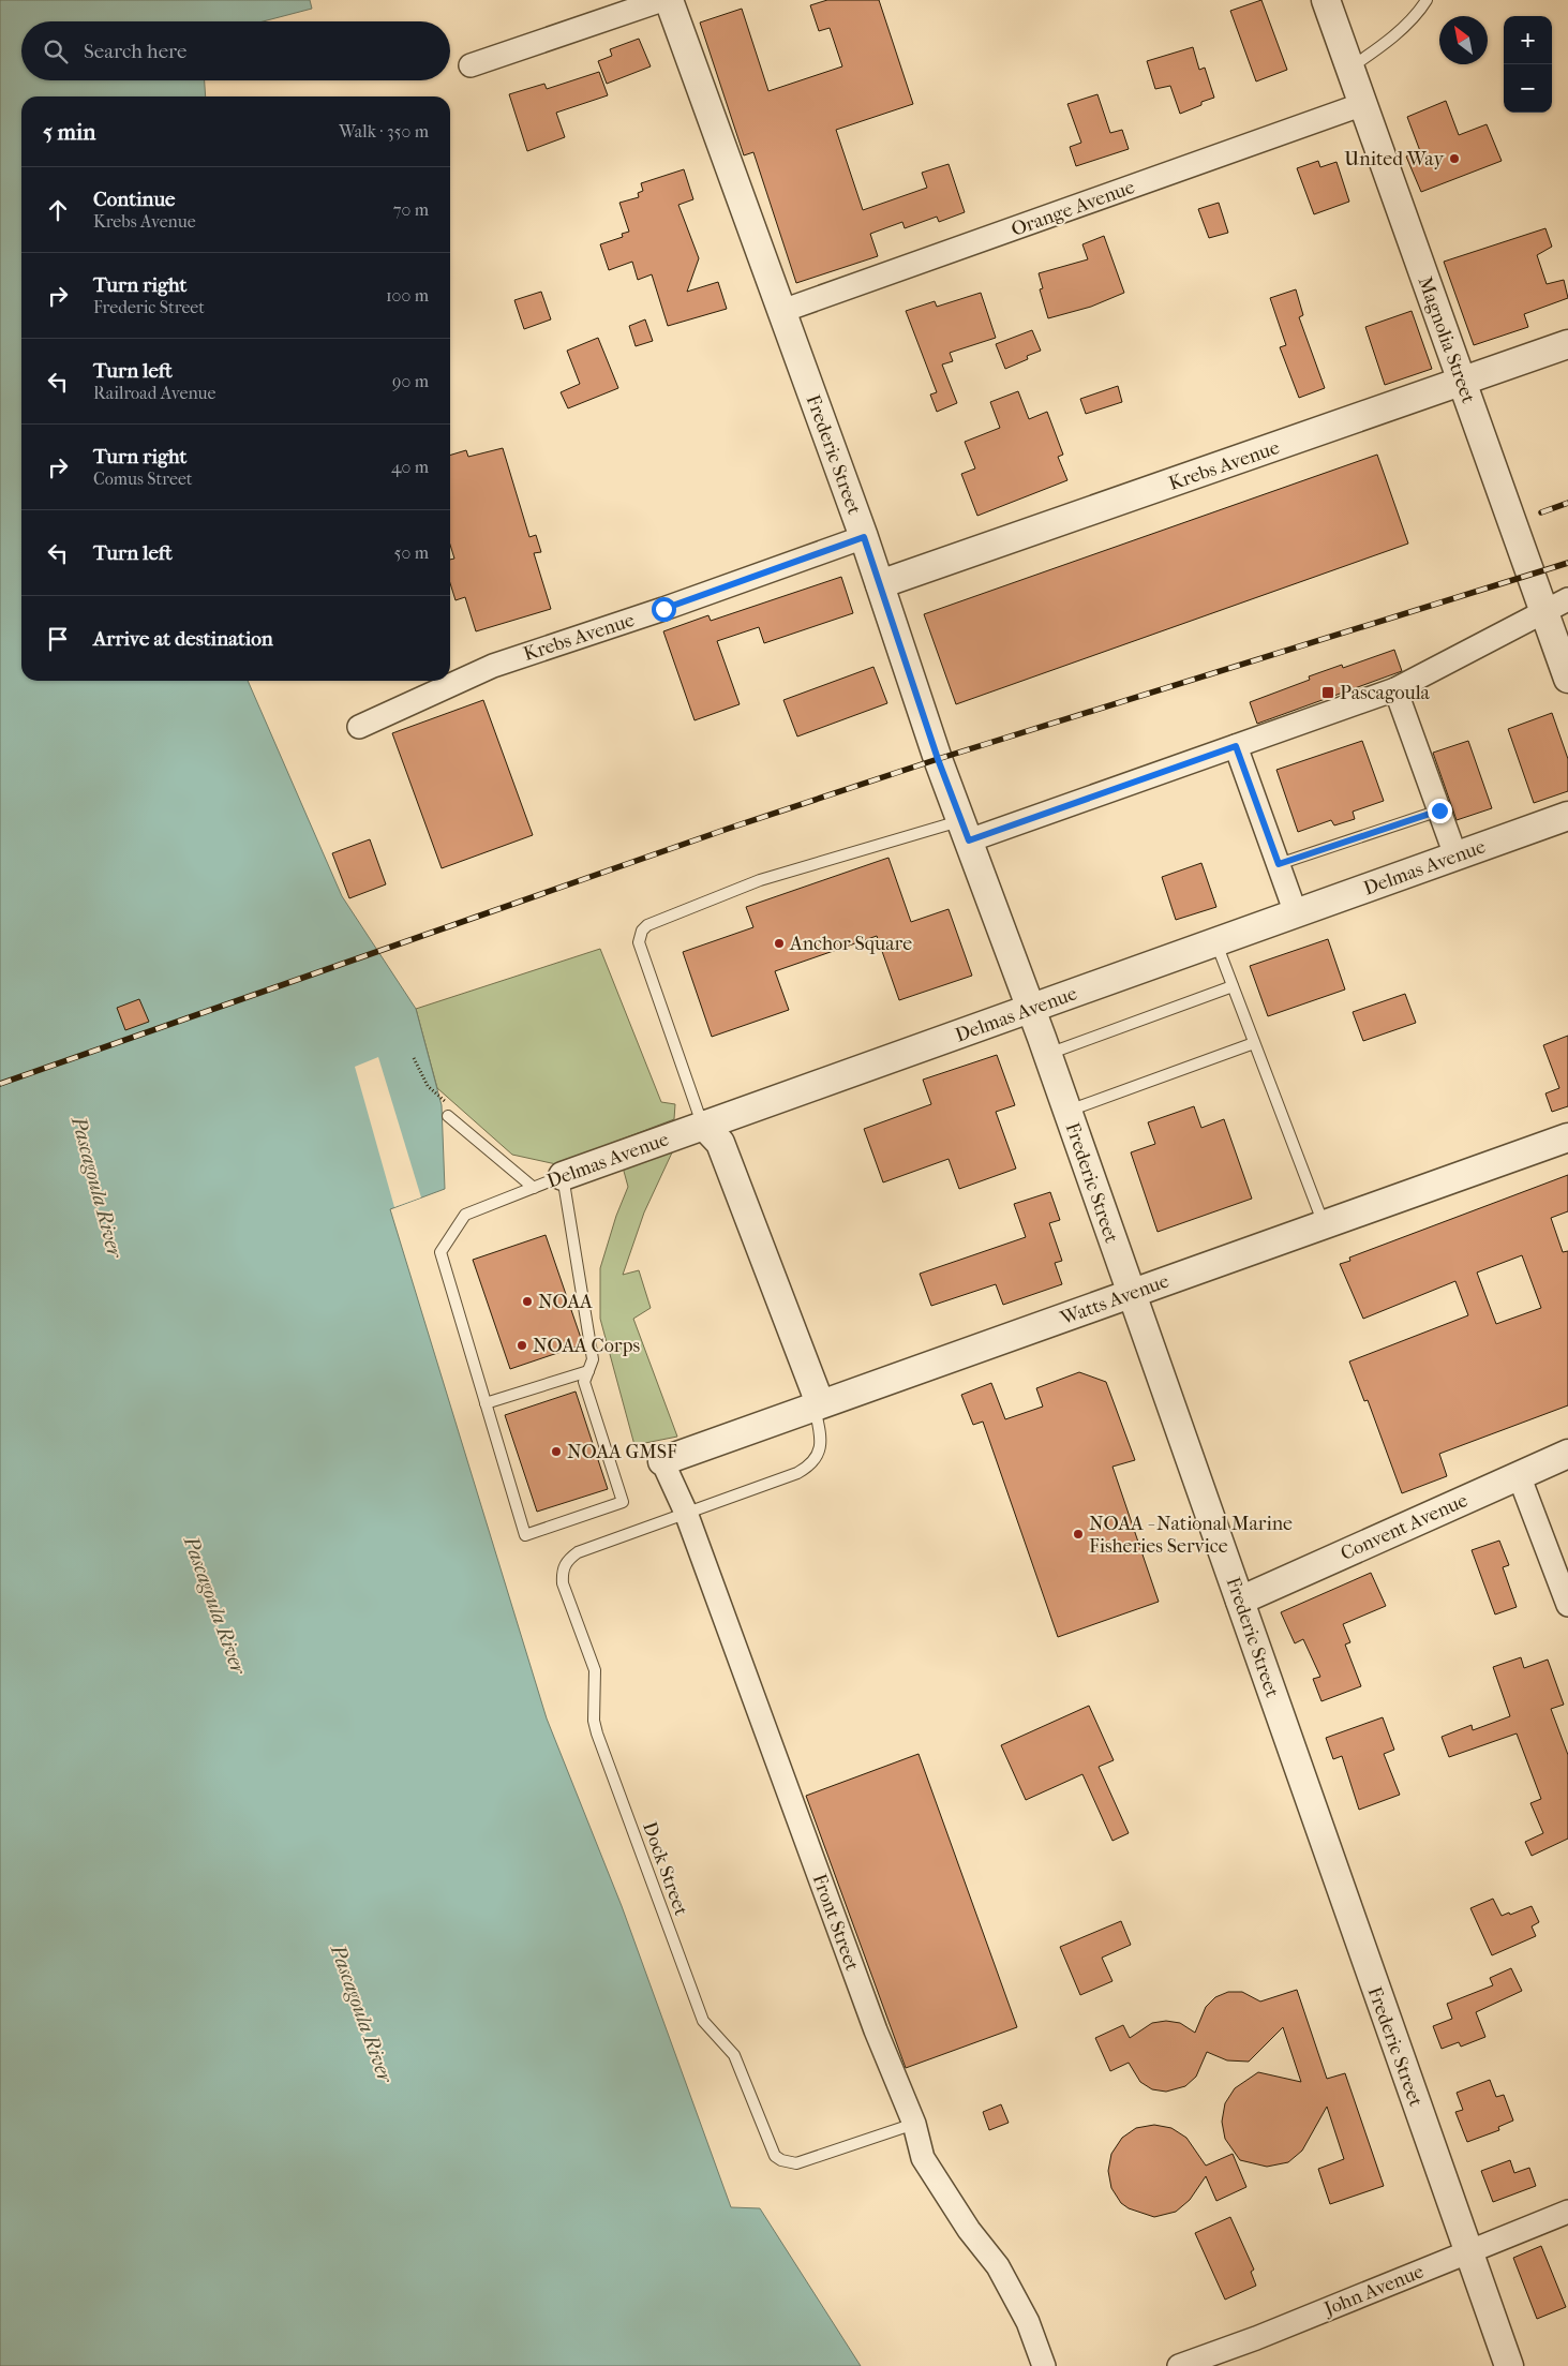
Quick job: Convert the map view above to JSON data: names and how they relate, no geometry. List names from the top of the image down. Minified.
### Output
{"streets":{"street":["Orange Avenue","Magnolia Street","Frederic Street","Krebs Avenue","Delmas Avenue","Watts Avenue","Convent Avenue","Front Street","John Avenue"],"lane":["Dock Street"]},"crossings":[["Orange Avenue","Magnolia Street"],["Orange Avenue","Frederic Street"],["Magnolia Street","Krebs Avenue"],["Frederic Street","Krebs Avenue"],["Frederic Street","Delmas Avenue"],["Frederic Street","Watts Avenue"],["Frederic Street","Convent Avenue"],["Frederic Street","John Avenue"],["Watts Avenue","Front Street"],["Dock Street","Front Street"]],"water":["Pascagoula River"],"places":{"other":["United Way","Anchor Square","NOAA","NOAA Corps","NOAA GMSF","NOAA - National Marine Fisheries Service"],"transit":["Pascagoula"]},"north":"top left","page":{"map_buttons":["+","−"],"search":"Search here","heading":["5 min","Walk · 350 m"],"list":[["Continue","Krebs Avenue","70 m"],["Turn right","Frederic Street","100 m"],["Turn left","Railroad Avenue","90 m"],["Turn right","Comus Street","40 m"],["Turn left","50 m"],"Arrive at destination"]}}
